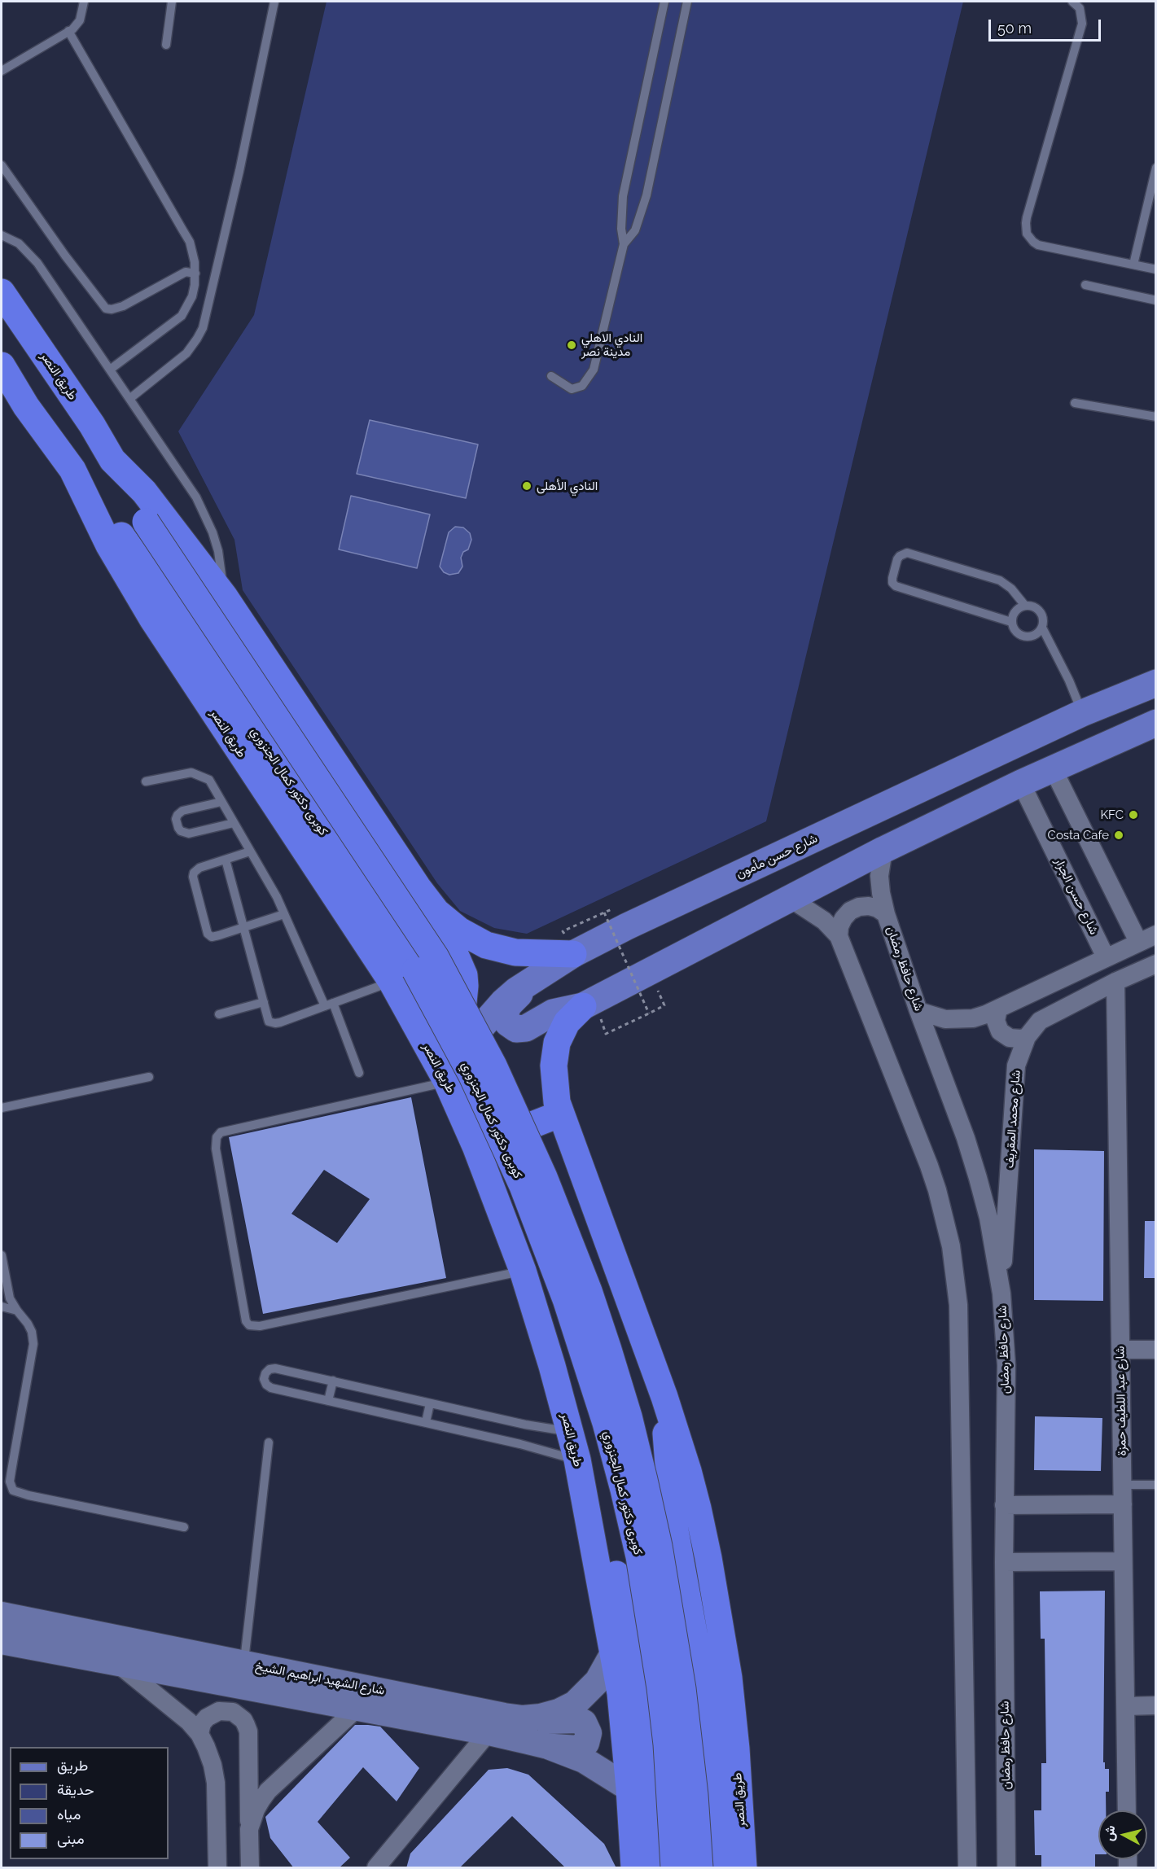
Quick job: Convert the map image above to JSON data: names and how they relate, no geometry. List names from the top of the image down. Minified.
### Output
{"streets":{"highway":["طريق النصر","كوبرى دكتور كمال الجنزوري"],"main road":["شارع حسن مأمون"],"street":["شارع حسن الجزار","شارع حافظ رمضان","شارع محمد المقريف","شارع عبد اللطيف حمزة","شارع الشهيد ابراهيم الشيخ"]},"crossings":[["طريق النصر","كوبرى دكتور كمال الجنزوري"],["طريق النصر","شارع حسن مأمون"],["طريق النصر","شارع الشهيد ابراهيم الشيخ"],["شارع حافظ رمضان","شارع محمد المقريف"],["شارع محمد المقريف","شارع عبد اللطيف حمزة"]],"places":["النادي الاهلي مدينة نصر","النادي الأهلى","KFC","Costa Cafe"],"legend":["طريق","حديقة","مياه","مبنى"],"scale_bar":"50 m","north":"left"}
